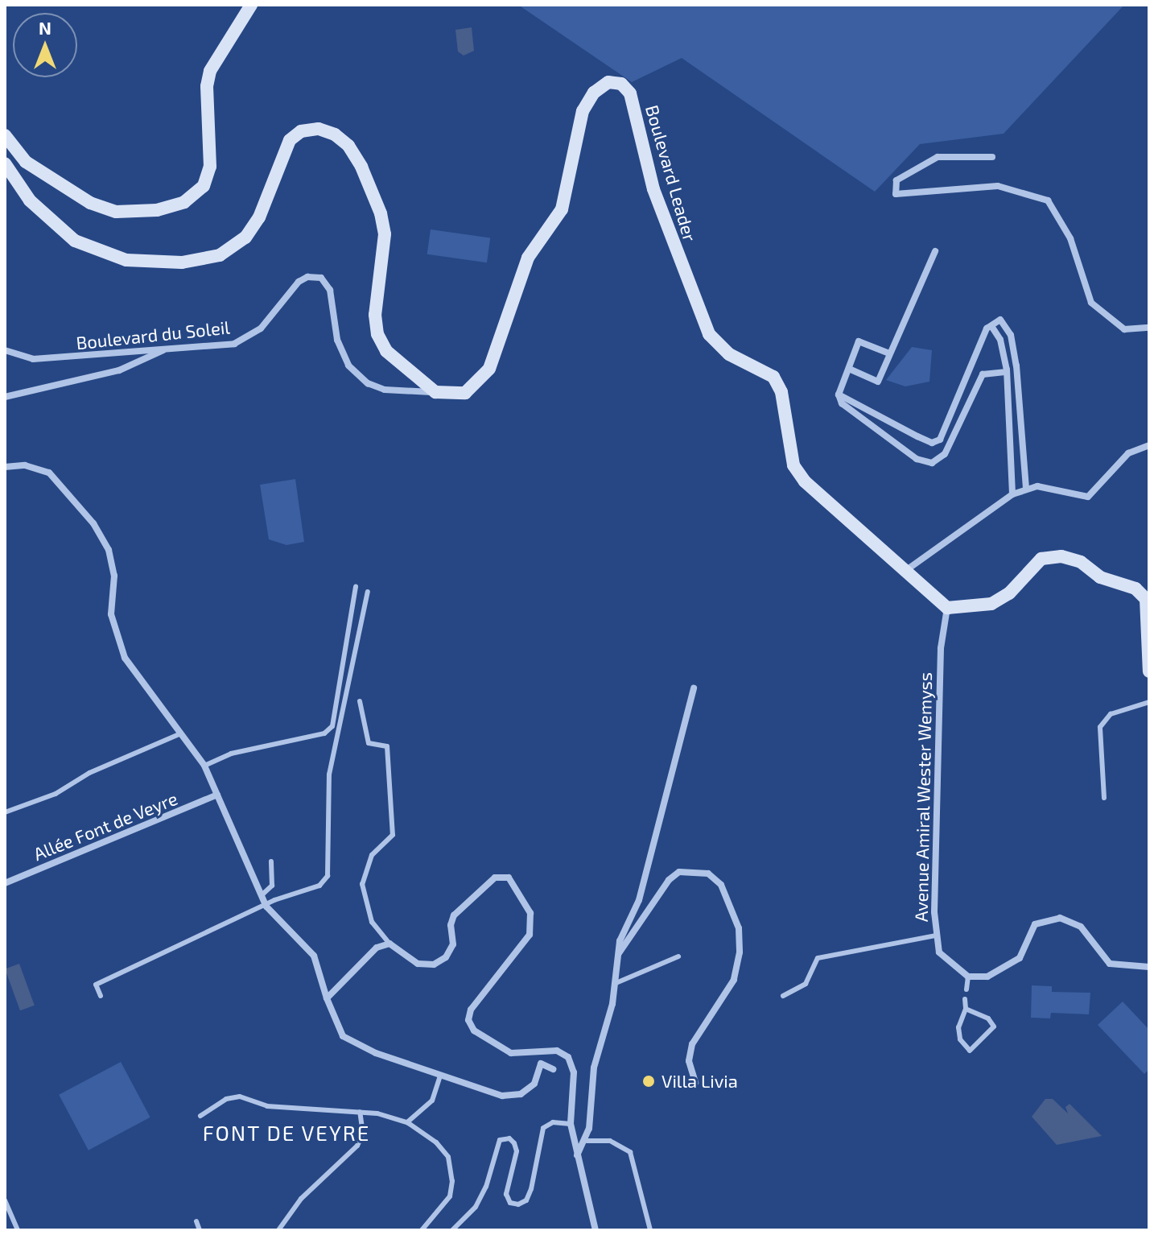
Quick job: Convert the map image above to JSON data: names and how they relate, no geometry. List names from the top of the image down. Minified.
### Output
{"streets":{"street":["Boulevard Leader","Boulevard du Soleil","Avenue Amiral Wester Wemyss","Allée Font de Veyre"]},"crossings":[["Boulevard Leader","Boulevard du Soleil"],["Boulevard Leader","Avenue Amiral Wester Wemyss"]],"districts":["FONT DE VEYRE"],"places":["Villa Livia"],"north":"top"}
